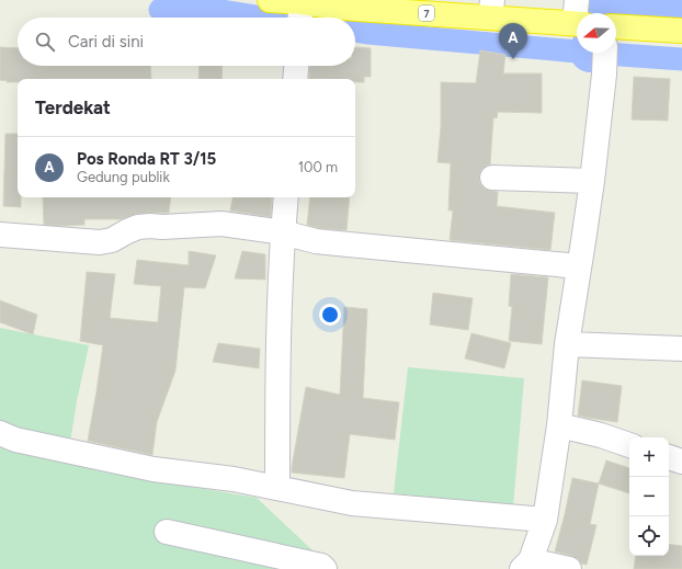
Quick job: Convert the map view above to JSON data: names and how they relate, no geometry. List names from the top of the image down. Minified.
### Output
{"streets":{"highway":["7"]},"north":"left","page":{"search":"Cari di sini","pins":"A","heading":"Terdekat","list":[{"mark":"A","name":"Pos Ronda RT 3/15","note":"Gedung publik","value":"100 m"}],"map_buttons":["+","−"]}}
